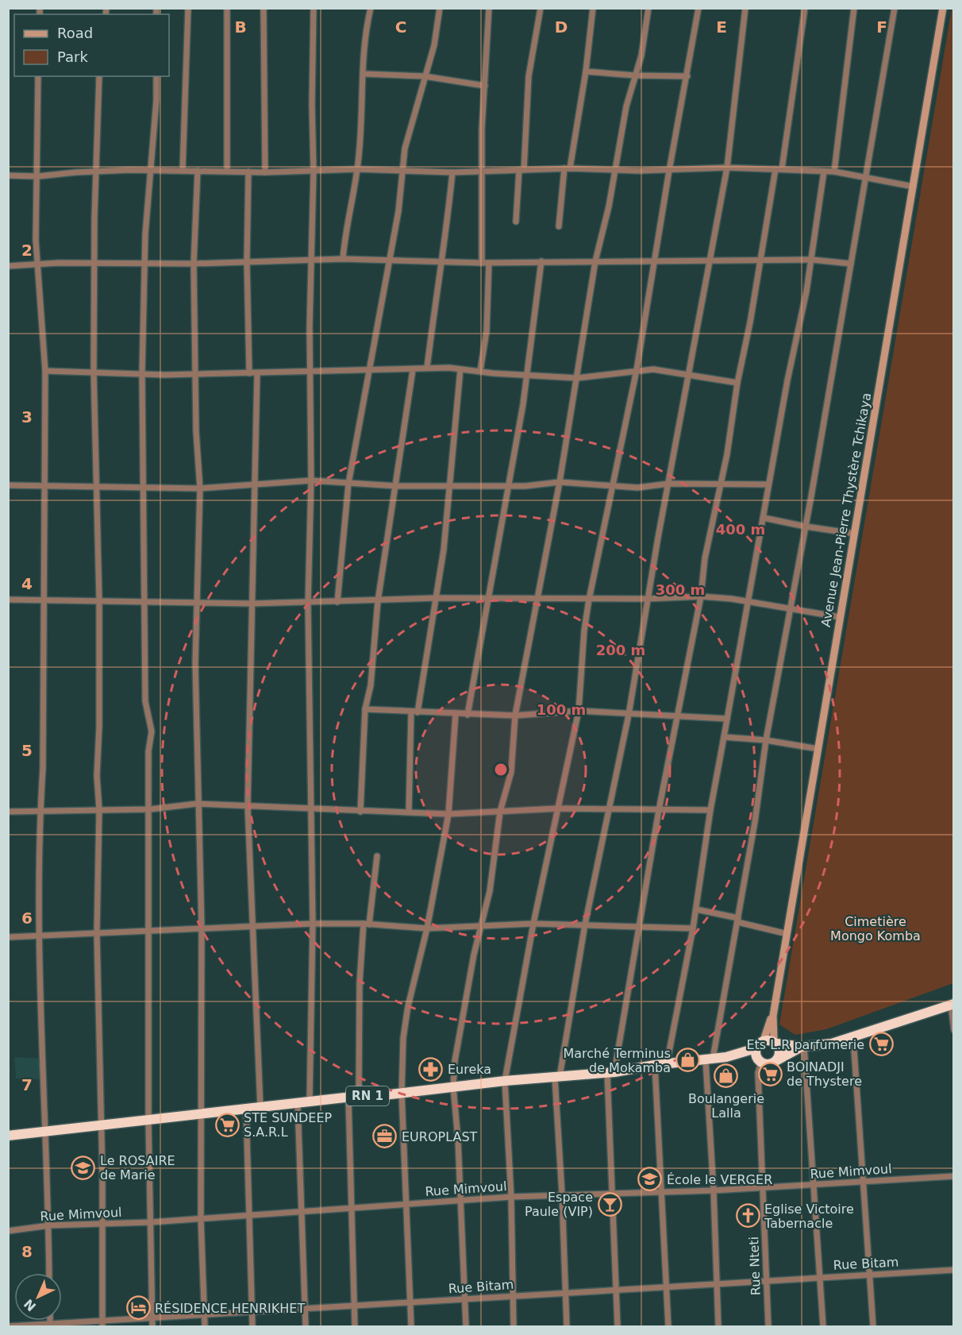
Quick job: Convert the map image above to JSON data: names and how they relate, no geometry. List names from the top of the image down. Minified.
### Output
{"streets":{"highway":["RN 1"],"street":["Avenue Jean-Pierre Thystère Tchikaya","Rue Mimvoul","Rue Bitam","Rue Nteti"]},"crossings":[["Avenue Jean-Pierre Thystère Tchikaya","RN 1"],["Avenue Jean-Pierre Thystère Tchikaya","Rue Nteti"],["RN 1","Rue Nteti"],["Rue Mimvoul","Rue Nteti"],["Rue Bitam","Rue Nteti"]],"parks":["Cimetière Mongo Komba"],"places":{"supermarket":["Ets L.R parfumerie","BOINADJI de Thystere","STE SUNDEEP S.A.R.L"],"shop":["Marché Terminus de Mokamba","Boulangerie Lalla"],"pharmacy":["Eureka"],"office":["EUROPLAST"],"school or university":["Le ROSAIRE de Marie","École le VERGER"],"bar":["Espace Paule (VIP)"],"church":["Eglise Victoire Tabernacle"],"hotel":["RÉSIDENCE HENRIKHET"]},"legend":["Road","Park"],"north":"bottom left","grid":{"columns":["B","C","D","E","F"],"rows":["2","3","4","5","6","7","8"]},"rings":["400 m","300 m","200 m","100 m"]}
